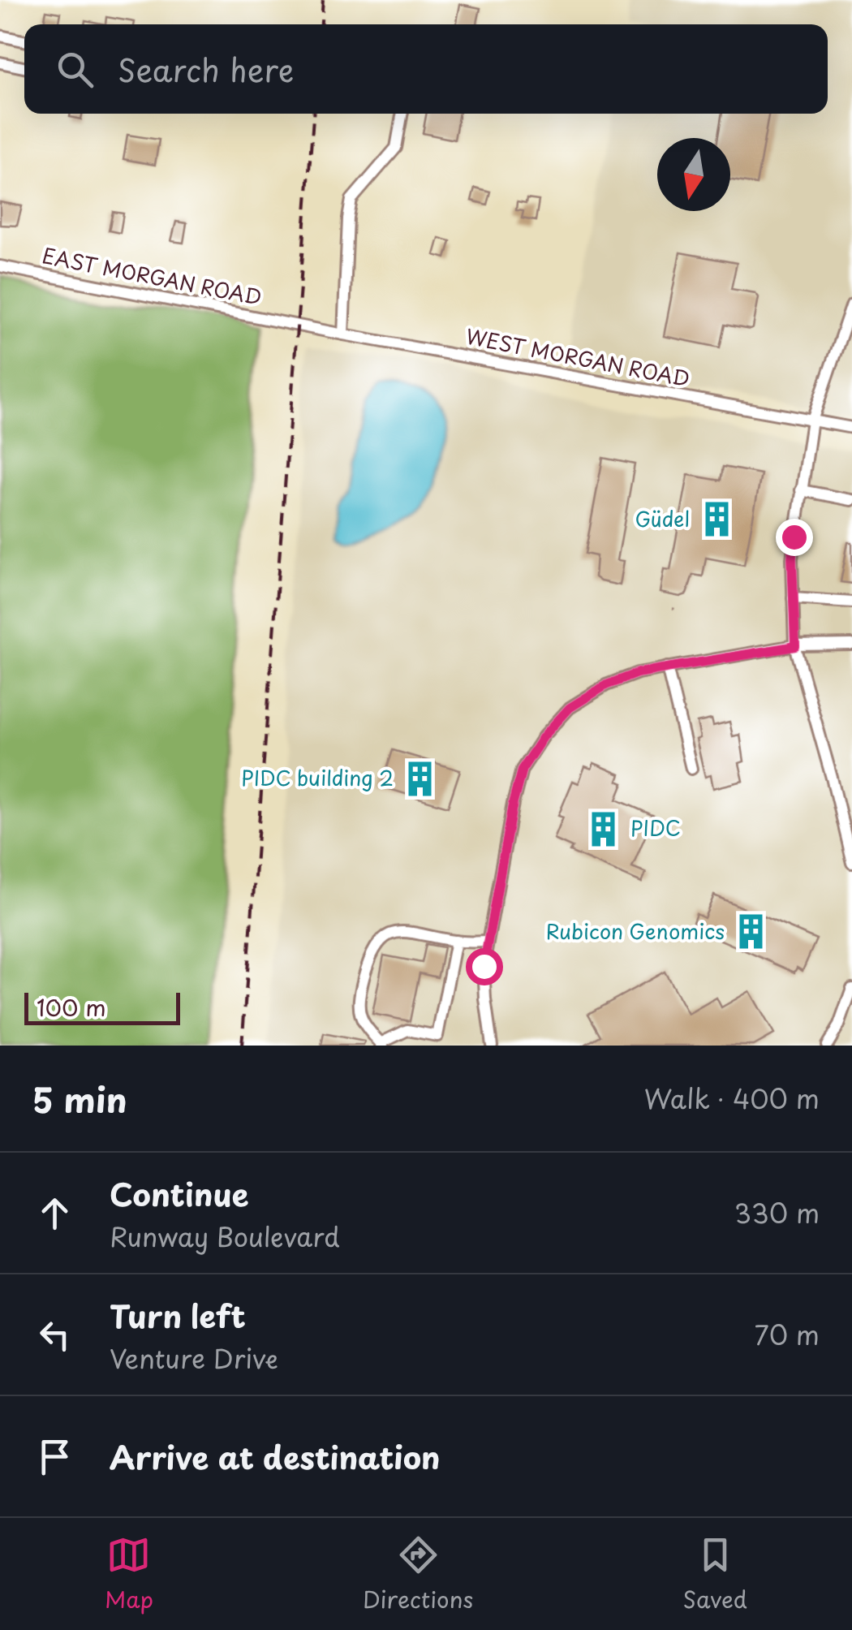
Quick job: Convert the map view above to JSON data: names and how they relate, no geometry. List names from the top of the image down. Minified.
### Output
{"streets":{"street":["EAST MORGAN ROAD","WEST MORGAN ROAD"]},"crossings":[["EAST MORGAN ROAD","WEST MORGAN ROAD"]],"places":{"building":["Güdel","PIDC building 2","PIDC","Rubicon Genomics"]},"scale_bar":"100 m","north":"bottom","page":{"search":"Search here","scale":"100 m","heading":["5 min","Walk · 400 m"],"list":[["Continue","Runway Boulevard","330 m"],["Turn left","Venture Drive","70 m"],"Arrive at destination"],"nav":["Map","Directions","Saved"]}}
